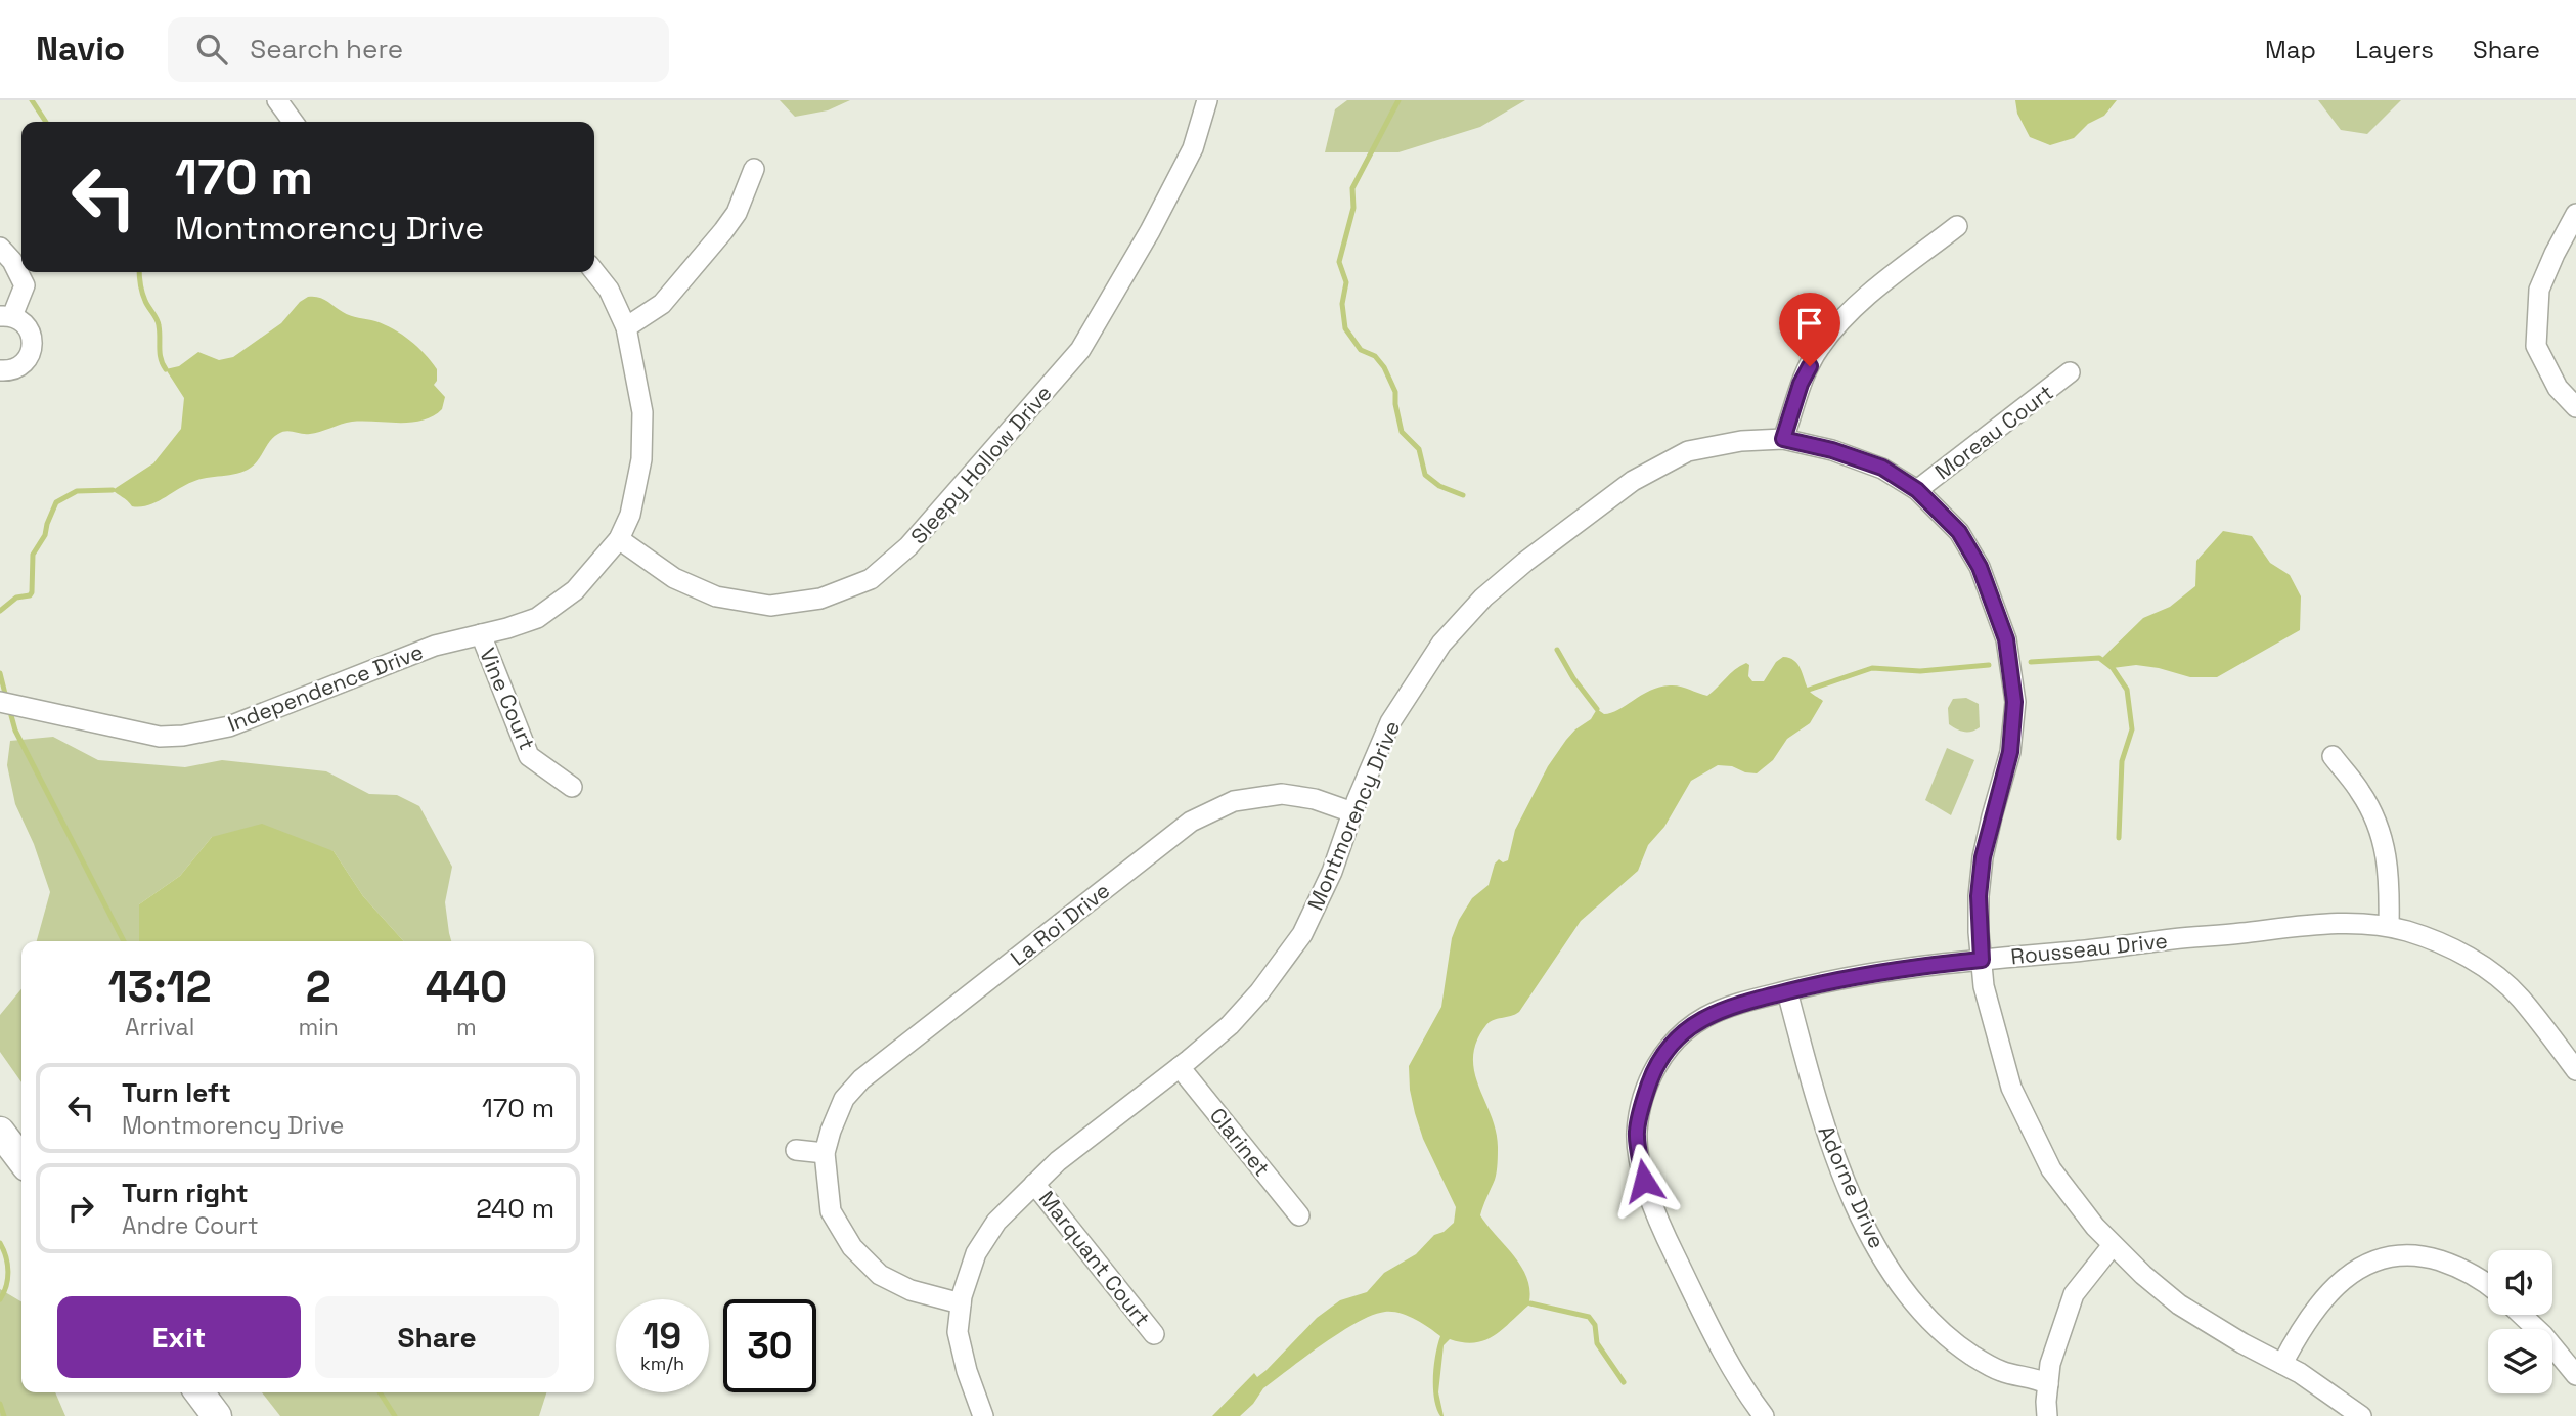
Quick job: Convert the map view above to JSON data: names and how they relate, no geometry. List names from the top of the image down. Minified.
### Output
{"streets":{"street":["Moreau Court","Sleepy Hollow Drive","Independence Drive","Vine Court","Montmorency Drive","La Roi Drive","Rousseau Drive","Clarinet","Adorne Drive","Marquant Court"]},"crossings":[["Moreau Court","Montmorency Drive"],["Sleepy Hollow Drive","Independence Drive"],["Independence Drive","Vine Court"],["Montmorency Drive","La Roi Drive"],["Montmorency Drive","Rousseau Drive"],["Montmorency Drive","Clarinet"],["Montmorency Drive","Marquant Court"],["Rousseau Drive","Adorne Drive"]],"page":{"header":"Navio","search":"Search here","nav":["Map","Layers","Share"],"turn":["170 m","Montmorency Drive"],"eta":["13:12","Arrival","2","min","440","m"],"list":[{"name":"Turn left","note":"Montmorency Drive","value":"170 m"},{"name":"Turn right","note":"Andre Court","value":"240 m"}],"buttons":["Exit","Share"],"speed":"19 km/h","limit":"30"}}
